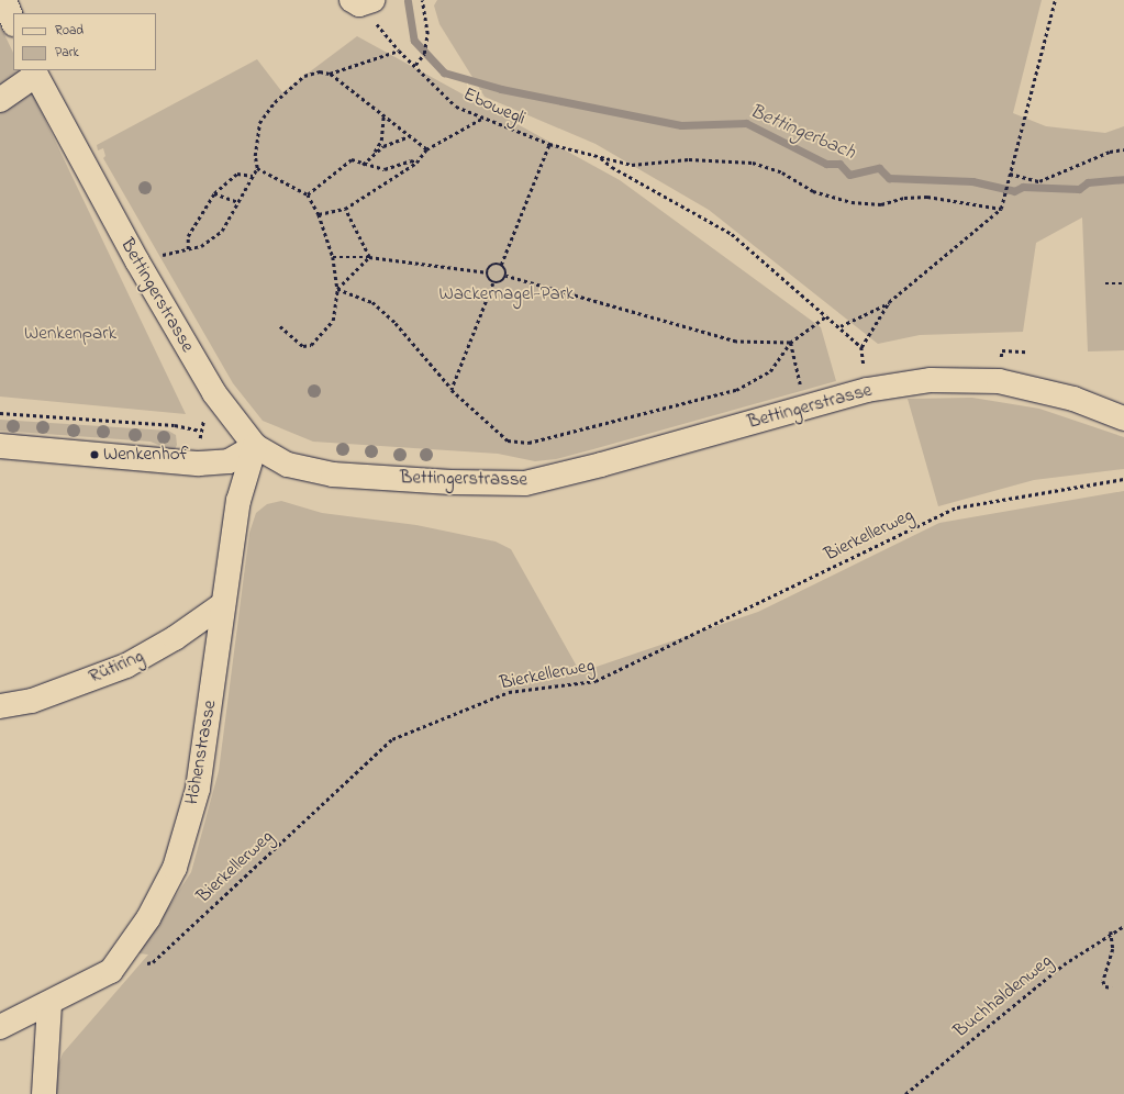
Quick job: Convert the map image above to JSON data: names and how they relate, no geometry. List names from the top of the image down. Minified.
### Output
{"streets":{"street":["Bettingerstrasse","Rütiring","Höhenstrasse"],"path":["Ebowegli","Bierkellerweg","Buchhaldenweg"]},"crossings":[["Bettingerstrasse","Höhenstrasse"],["Bierkellerweg","Höhenstrasse"],["Rütiring","Höhenstrasse"]],"water":["Bettingerbach"],"parks":["Wackernagel-Park","Wenkenpark"],"places":["Wenkenhof"],"legend":["Road","Park"]}
